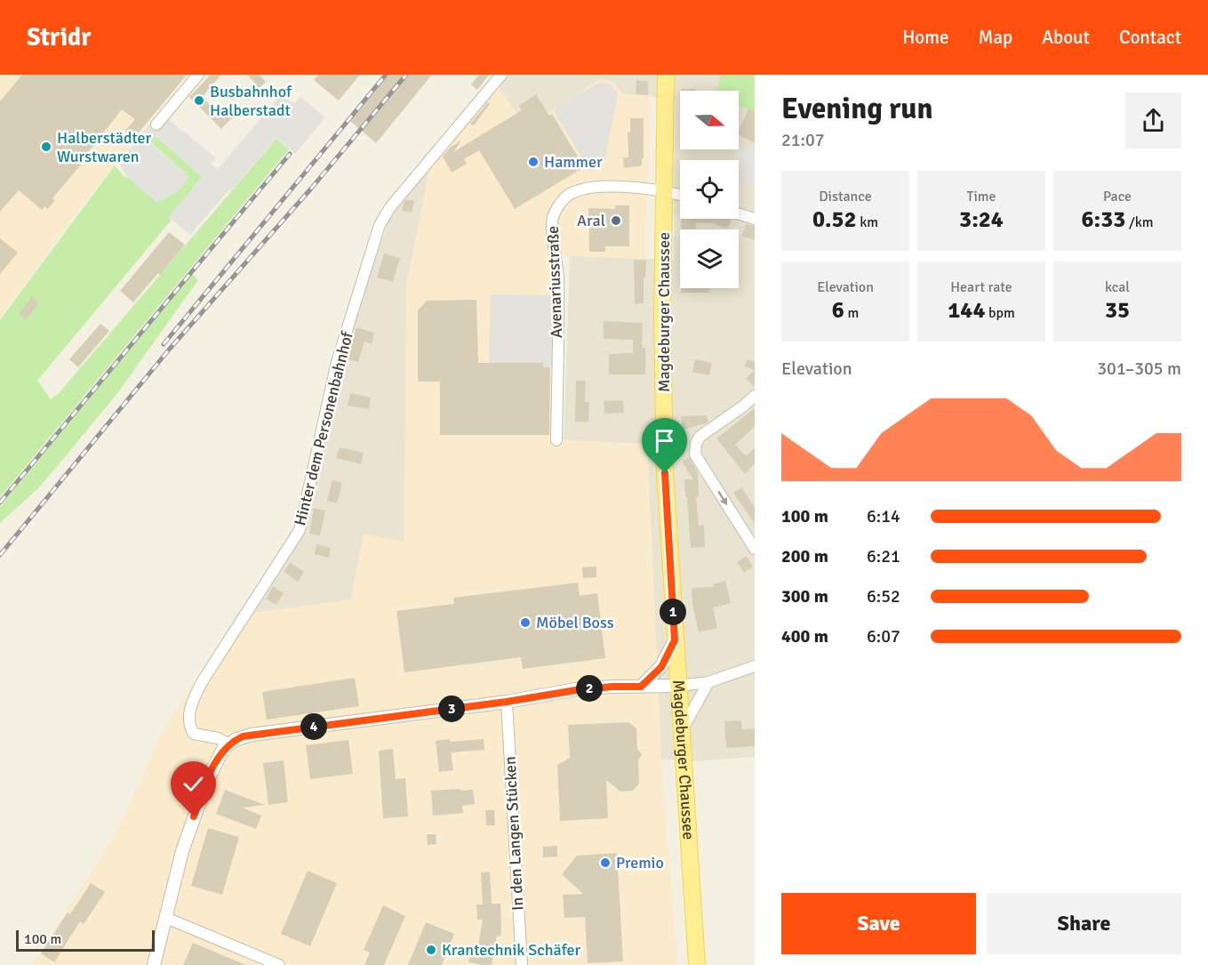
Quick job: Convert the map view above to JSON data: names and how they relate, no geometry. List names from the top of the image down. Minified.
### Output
{"streets":{"main road":["Magdeburger Chaussee"],"street":["Avenariusstraße","Hinter dem Personenbahnhof","In den Langen Stücken"]},"crossings":[["Avenariusstraße","Magdeburger Chaussee"]],"places":["Busbahnhof Halberstadt","Halberstädter Wurstwaren","Hammer","Aral","Möbel Boss","Premio","Krantechnik Schäfer"],"scale_bar":"100 m","north":"right","page":{"header":"Stridr","nav":["Home","Map","About","Contact"],"heading":["Evening run","21:07"],"stats":[["Distance","0.52 km"],["Time","3:24"],["Pace","6:33 /km"],["Elevation","6 m"],["Heart rate","144 bpm"],["kcal","35"]],"chart":["Elevation","301–305 m"],"list":[{"name":"100 m","note":"6:14"},{"name":"200 m","note":"6:21"},{"name":"300 m","note":"6:52"},{"name":"400 m","note":"6:07"}],"pins":["1","2","3","4"],"buttons":["Save","Share"],"scale":"100 m"}}
